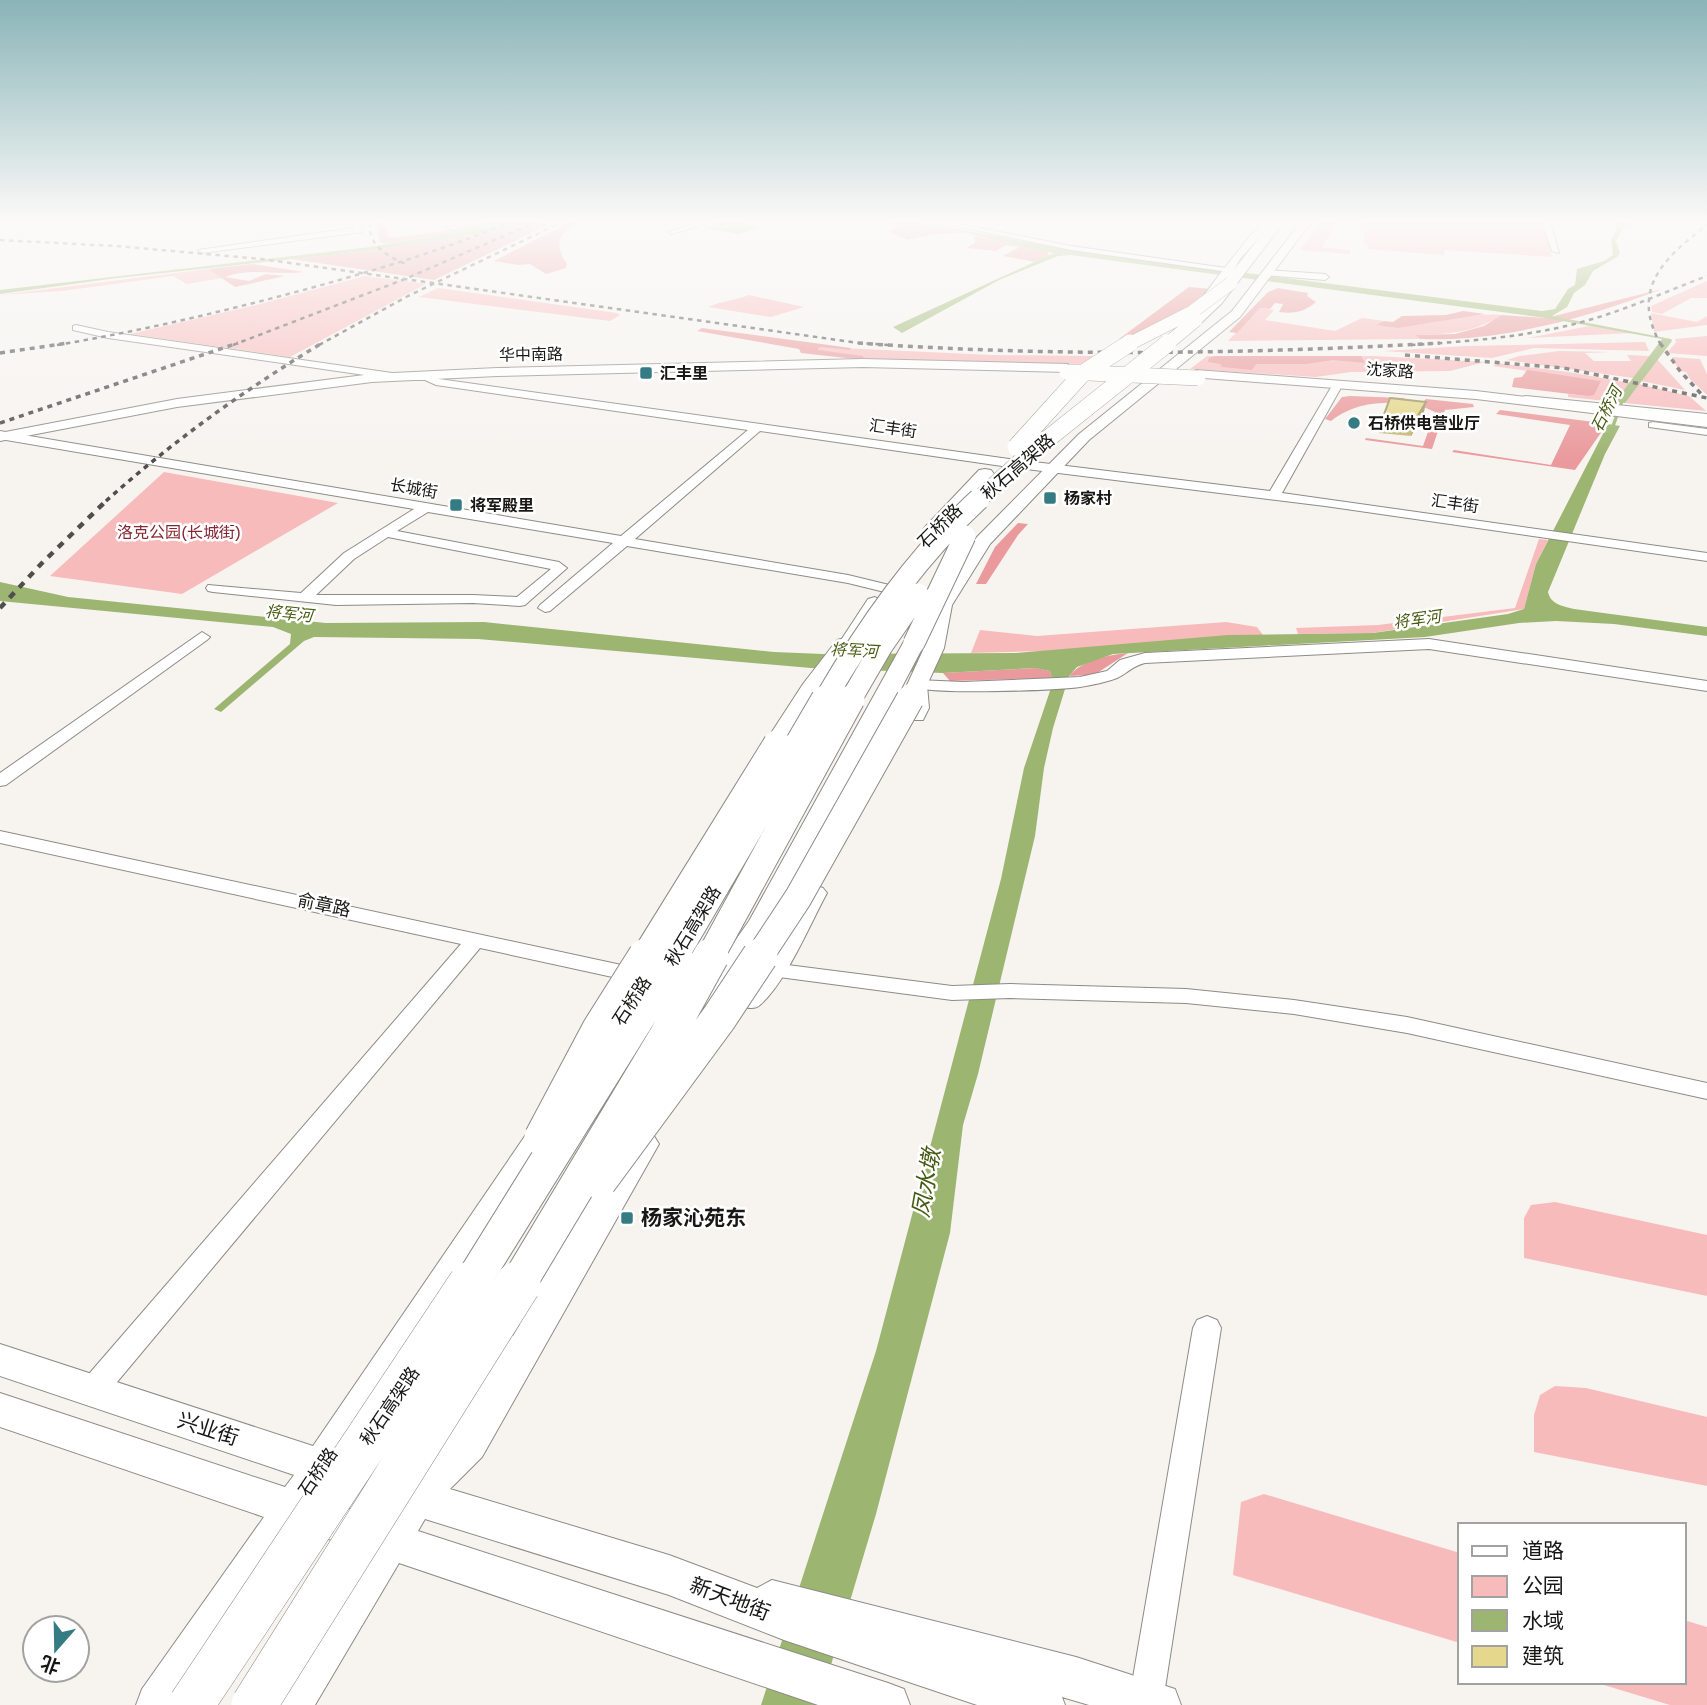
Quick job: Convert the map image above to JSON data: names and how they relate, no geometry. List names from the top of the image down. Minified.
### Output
{"streets":{"highway":["秋石高架路"],"main road":["华中南路","沈家路","石桥路","兴业街","新天地街"],"street":["汇丰街","长城街","俞章路"]},"crossings":[["华中南路","沈家路"],["华中南路","汇丰街"],["华中南路","长城街"],["汇丰街","石桥路"],["长城街","石桥路"],["石桥路","俞章路"],["石桥路","兴业街"],["兴业街","新天地街"]],"water":["石桥河","将军河","凤水墩"],"parks":["洛克公园(长城街)"],"places":{"transit":["汇丰里","杨家村","将军殿里","杨家沁苑东"],"other":["石桥供电营业厅"]},"legend":["道路","公园","水域","建筑"],"north":"bottom"}
